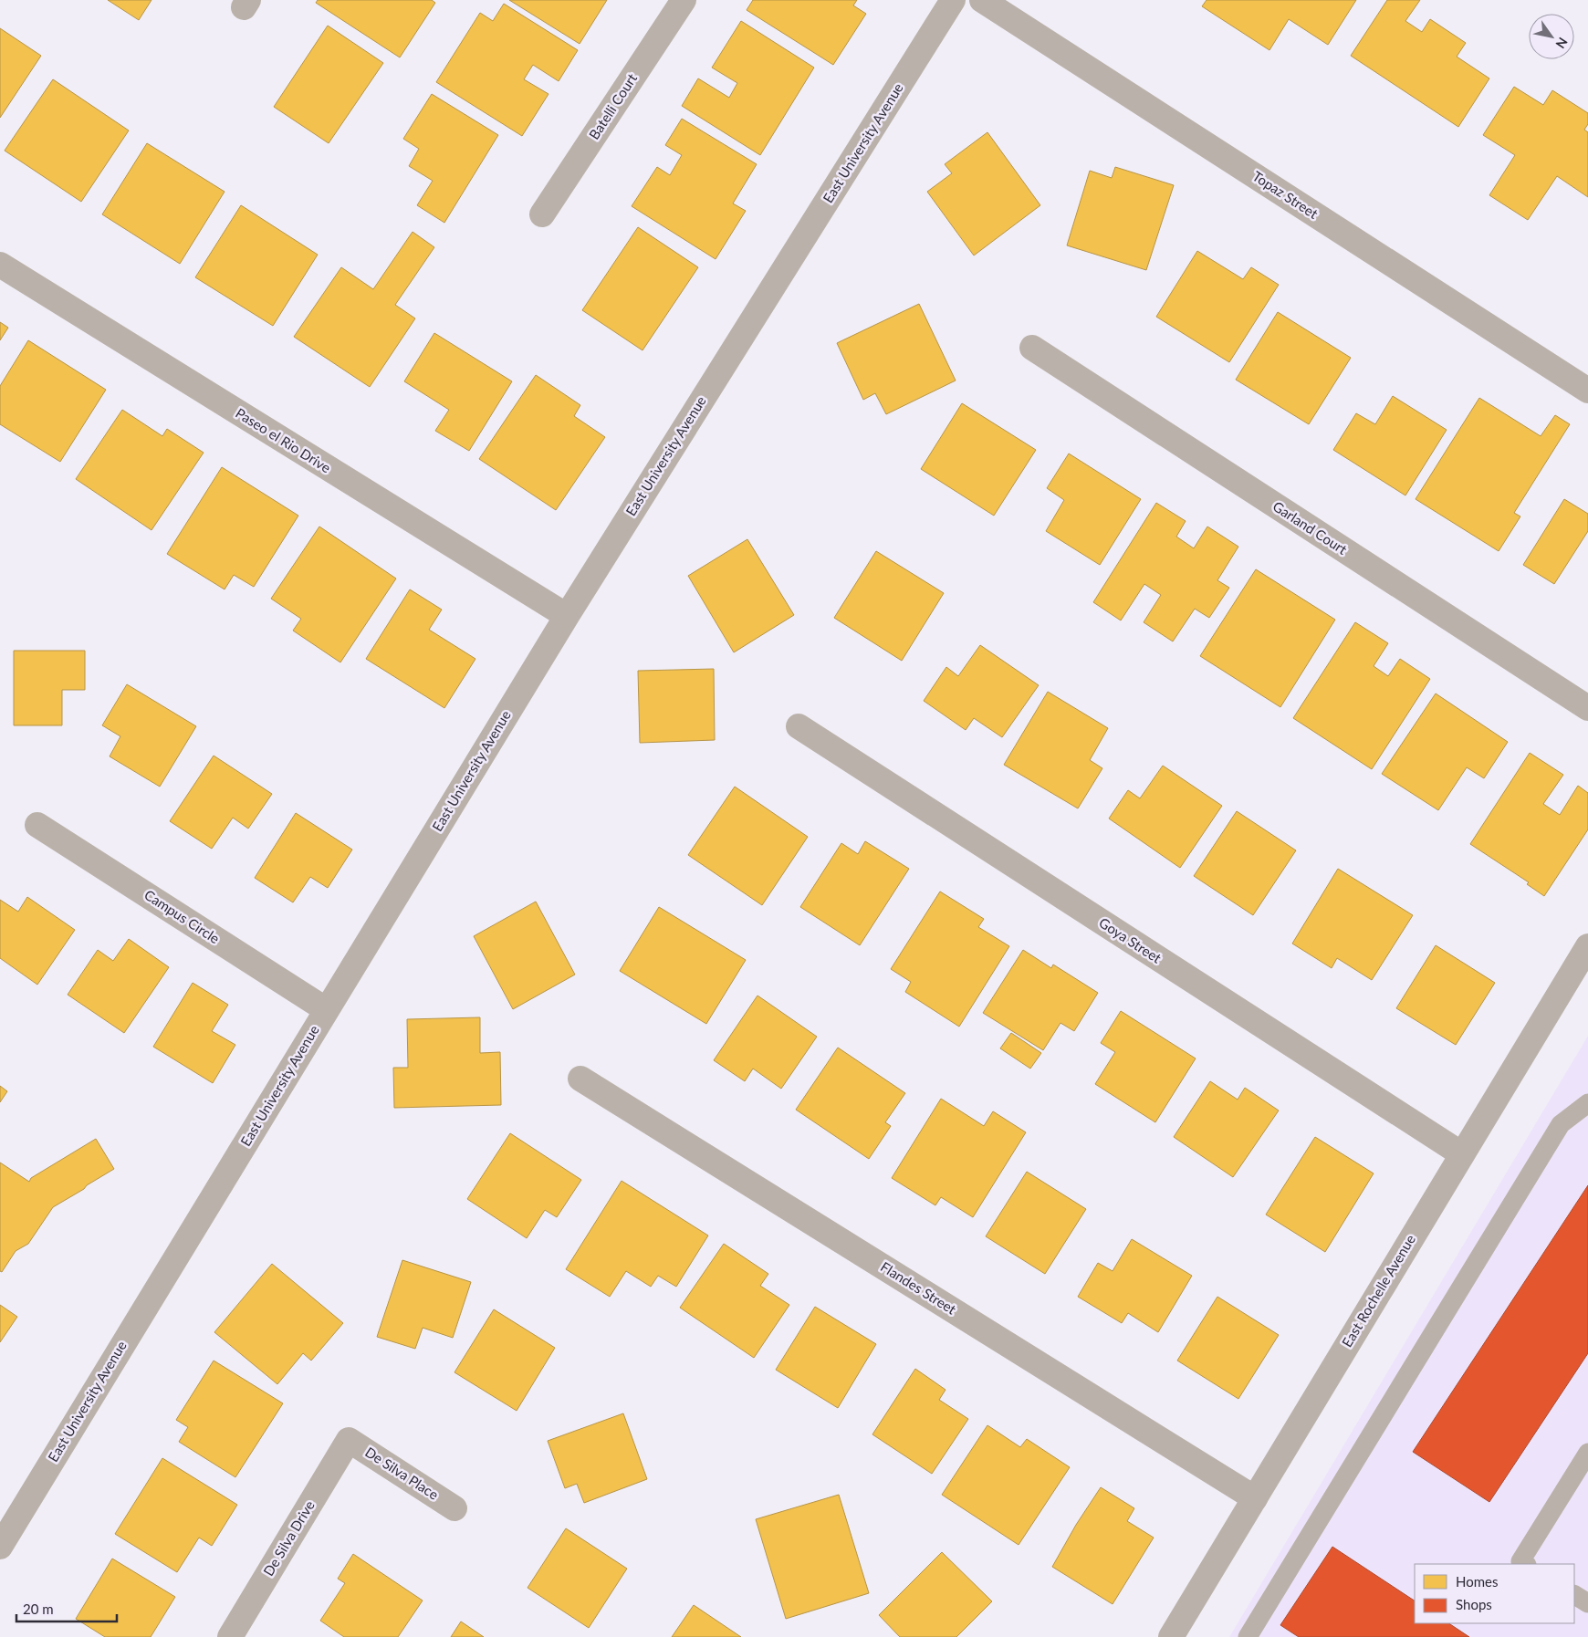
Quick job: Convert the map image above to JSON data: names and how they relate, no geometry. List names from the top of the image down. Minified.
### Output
{"streets":{"street":["Batelli Court","East University Avenue","Topaz Street","Paseo el Rio Drive","Garland Court","Campus Circle","Goya Street","Flandes Street","East Rochelle Avenue","De Silva Place","De Silva Drive"]},"crossings":[["East University Avenue","Paseo el Rio Drive"],["East University Avenue","Campus Circle"],["Goya Street","East Rochelle Avenue"],["Flandes Street","East Rochelle Avenue"],["De Silva Place","De Silva Drive"]],"legend":["Homes","Shops"],"scale_bar":"20 m","north":"bottom right"}
